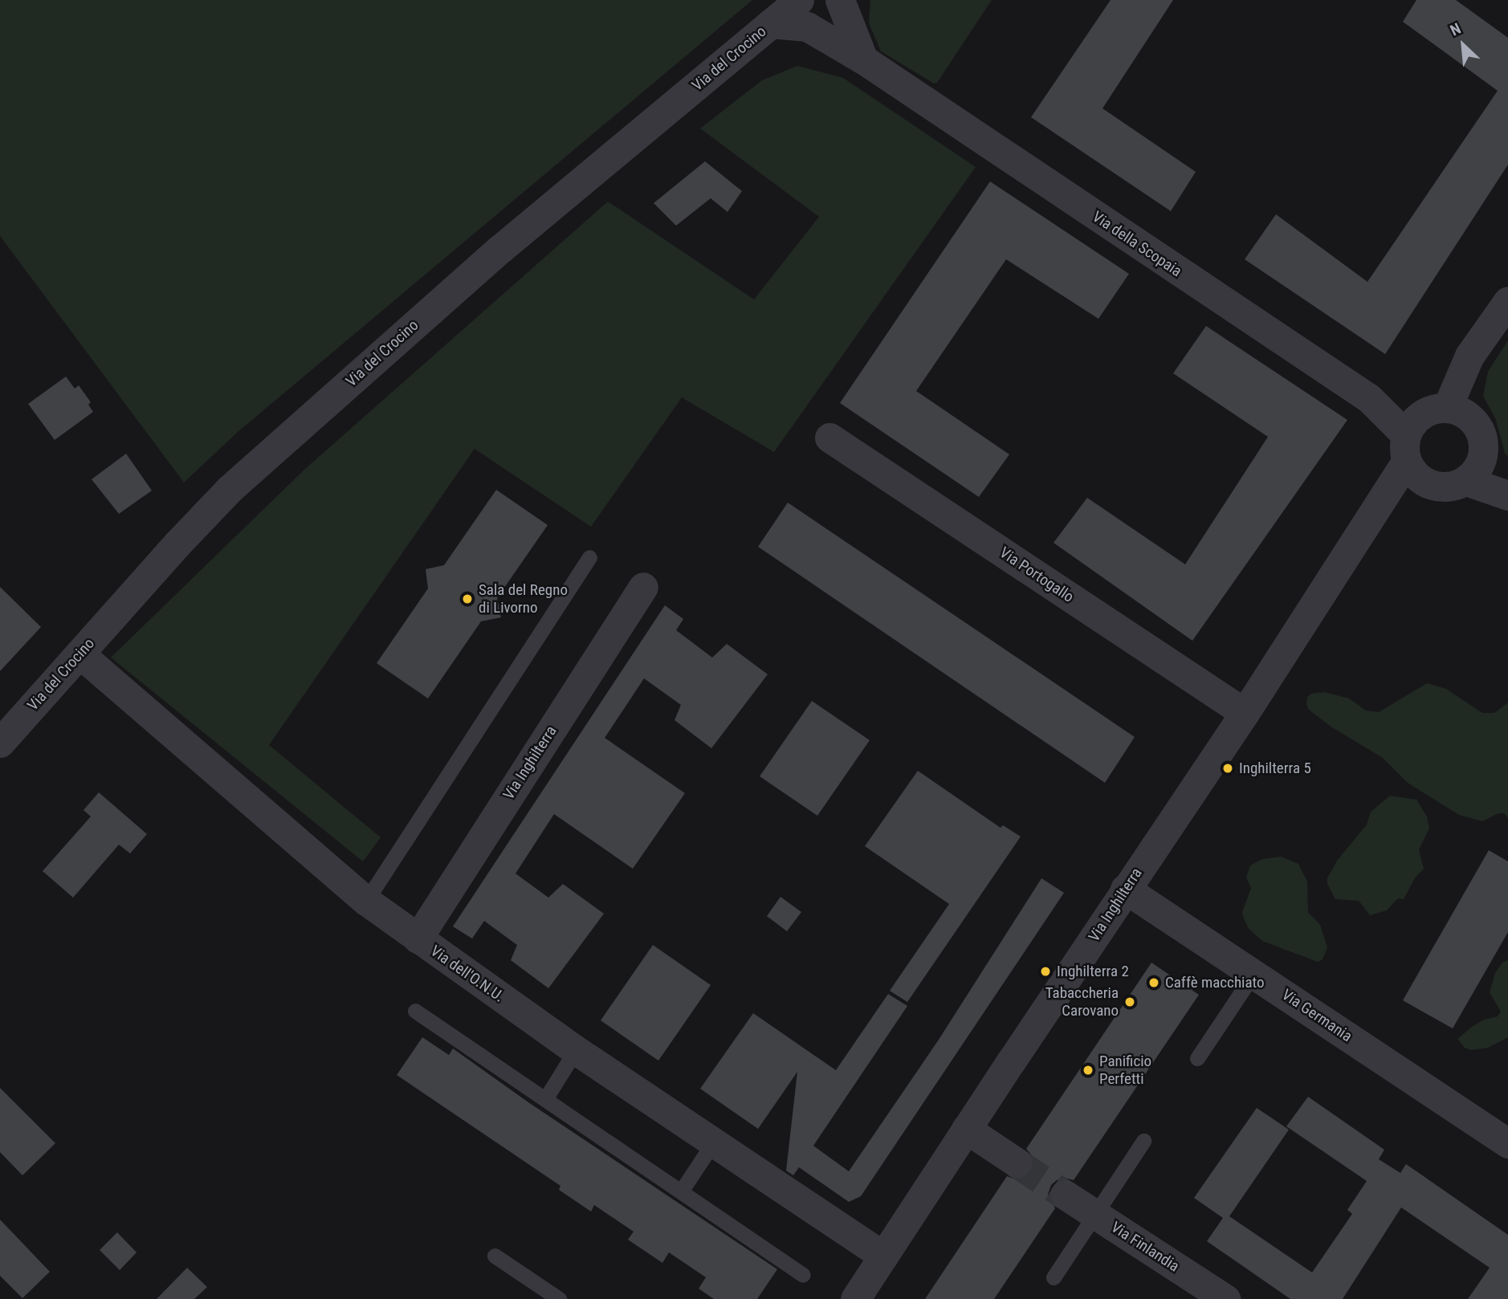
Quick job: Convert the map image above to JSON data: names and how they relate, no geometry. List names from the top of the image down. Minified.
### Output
{"streets":{"street":["Via del Crocino","Via della Scopaia","Via Portogallo","Via Inghilterra","Via dell'O.N.U.","Via Germania","Via Finlandia"]},"crossings":[["Via del Crocino","Via della Scopaia"],["Via del Crocino","Via dell'O.N.U."],["Via della Scopaia","Via Inghilterra"],["Via Portogallo","Via Inghilterra"],["Via Inghilterra","Via dell'O.N.U."],["Via Inghilterra","Via Germania"]],"places":["Sala del Regno di Livorno","Inghilterra 5","Inghilterra 2","Caffè macchiato","Tabaccheria Carovano","Panificio Perfetti"],"north":"top left"}
